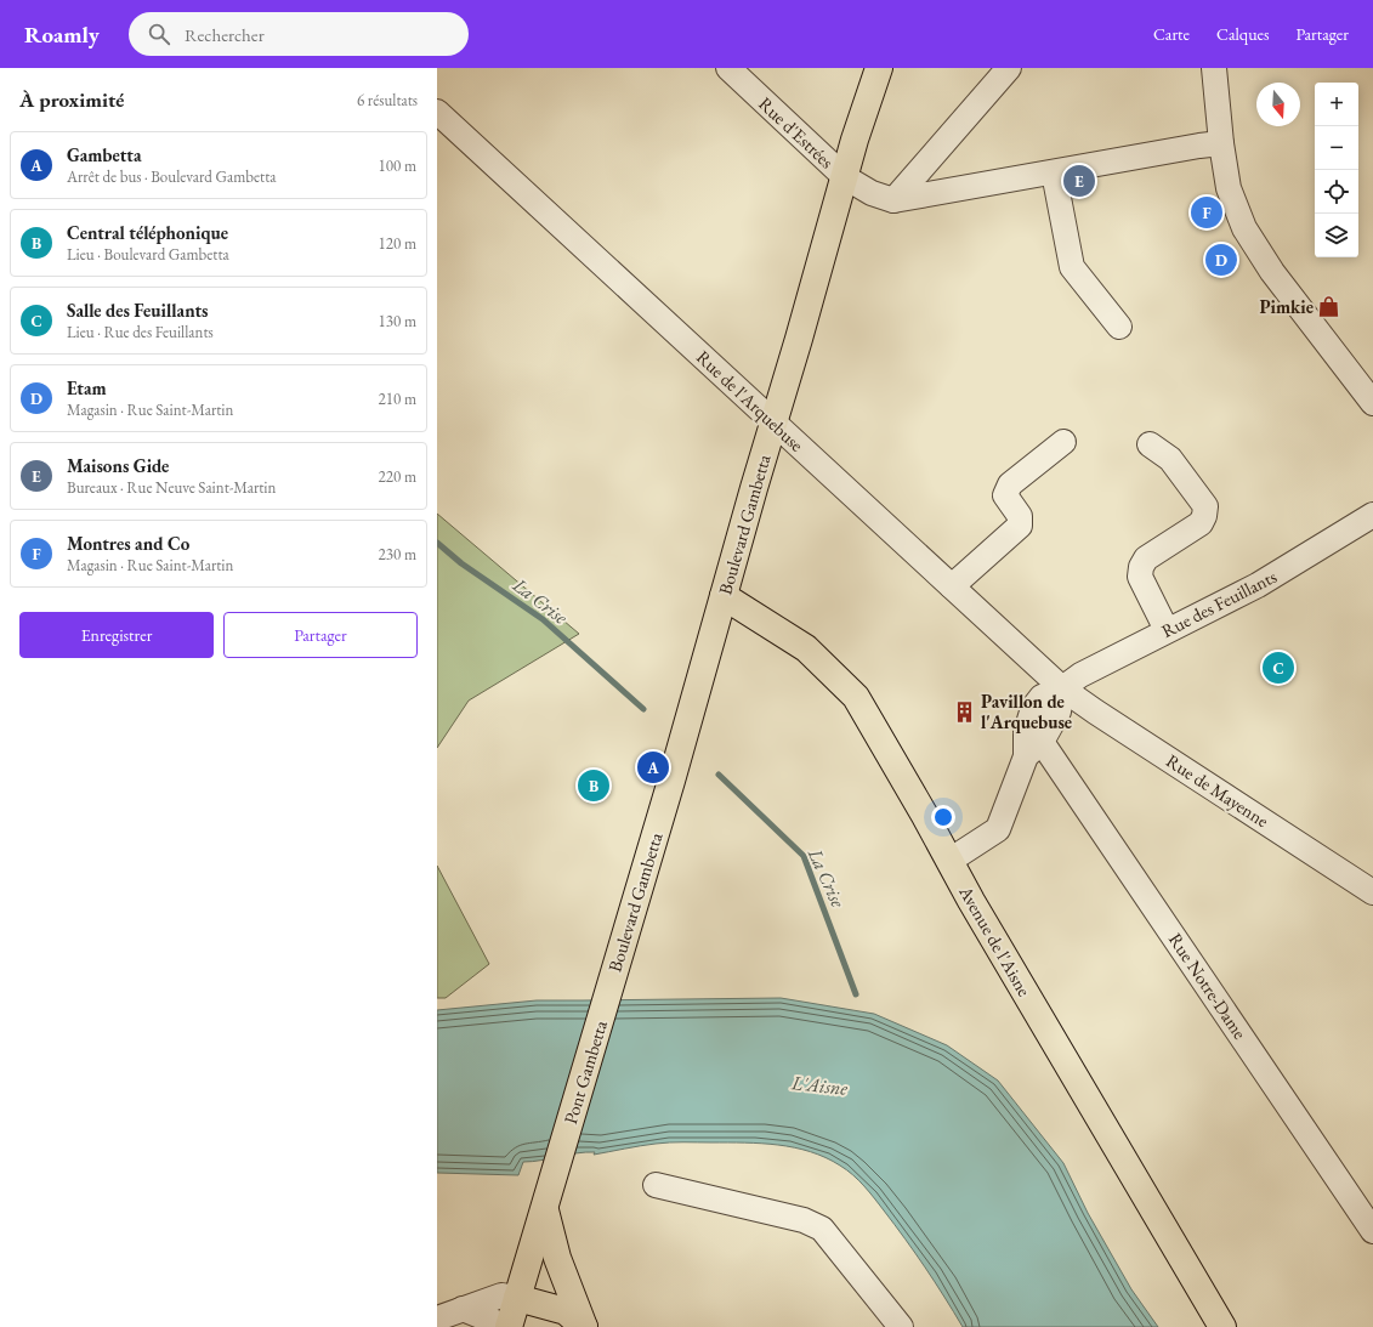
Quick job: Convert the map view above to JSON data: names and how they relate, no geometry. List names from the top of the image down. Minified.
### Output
{"streets":{"main road":["Boulevard Gambetta","Avenue de l'Aisne","Pont Gambetta"],"street":["Rue d'Estrées","Rue de l'Arquebuse","Rue des Feuillants","Rue de Mayenne","Rue Notre-Dame"]},"crossings":[["Rue d'Estrées","Boulevard Gambetta"],["Rue de l'Arquebuse","Boulevard Gambetta"],["Rue de l'Arquebuse","Rue des Feuillants"],["Rue de l'Arquebuse","Rue de Mayenne"],["Boulevard Gambetta","Avenue de l'Aisne"],["Boulevard Gambetta","Pont Gambetta"],["Rue des Feuillants","Rue de Mayenne"],["Rue des Feuillants","Avenue de l'Aisne"],["Rue des Feuillants","Rue Notre-Dame"]],"water":["La Crise","L'Aisne"],"places":{"shop":["Pimkie"],"building":["Pavillon de l'Arquebuse"]},"north":"bottom","page":{"header":"Roamly","search":"Rechercher","nav":["Carte","Calques","Partager"],"heading":["À proximité","6 résultats"],"map_buttons":["+","−"],"list":[{"mark":"A","name":"Gambetta","note":"Arrêt de bus · Boulevard Gambetta","value":"100 m"},{"mark":"B","name":"Central téléphonique","note":"Lieu · Boulevard Gambetta","value":"120 m"},{"mark":"C","name":"Salle des Feuillants","note":"Lieu · Rue des Feuillants","value":"130 m"},{"mark":"D","name":"Etam","note":"Magasin · Rue Saint-Martin","value":"210 m"},{"mark":"E","name":"Maisons Gide","note":"Bureaux · Rue Neuve Saint-Martin","value":"220 m"},{"mark":"F","name":"Montres and Co","note":"Magasin · Rue Saint-Martin","value":"230 m"}],"pins":["E","F","D","C","A","B"],"buttons":["Enregistrer","Partager"]}}
